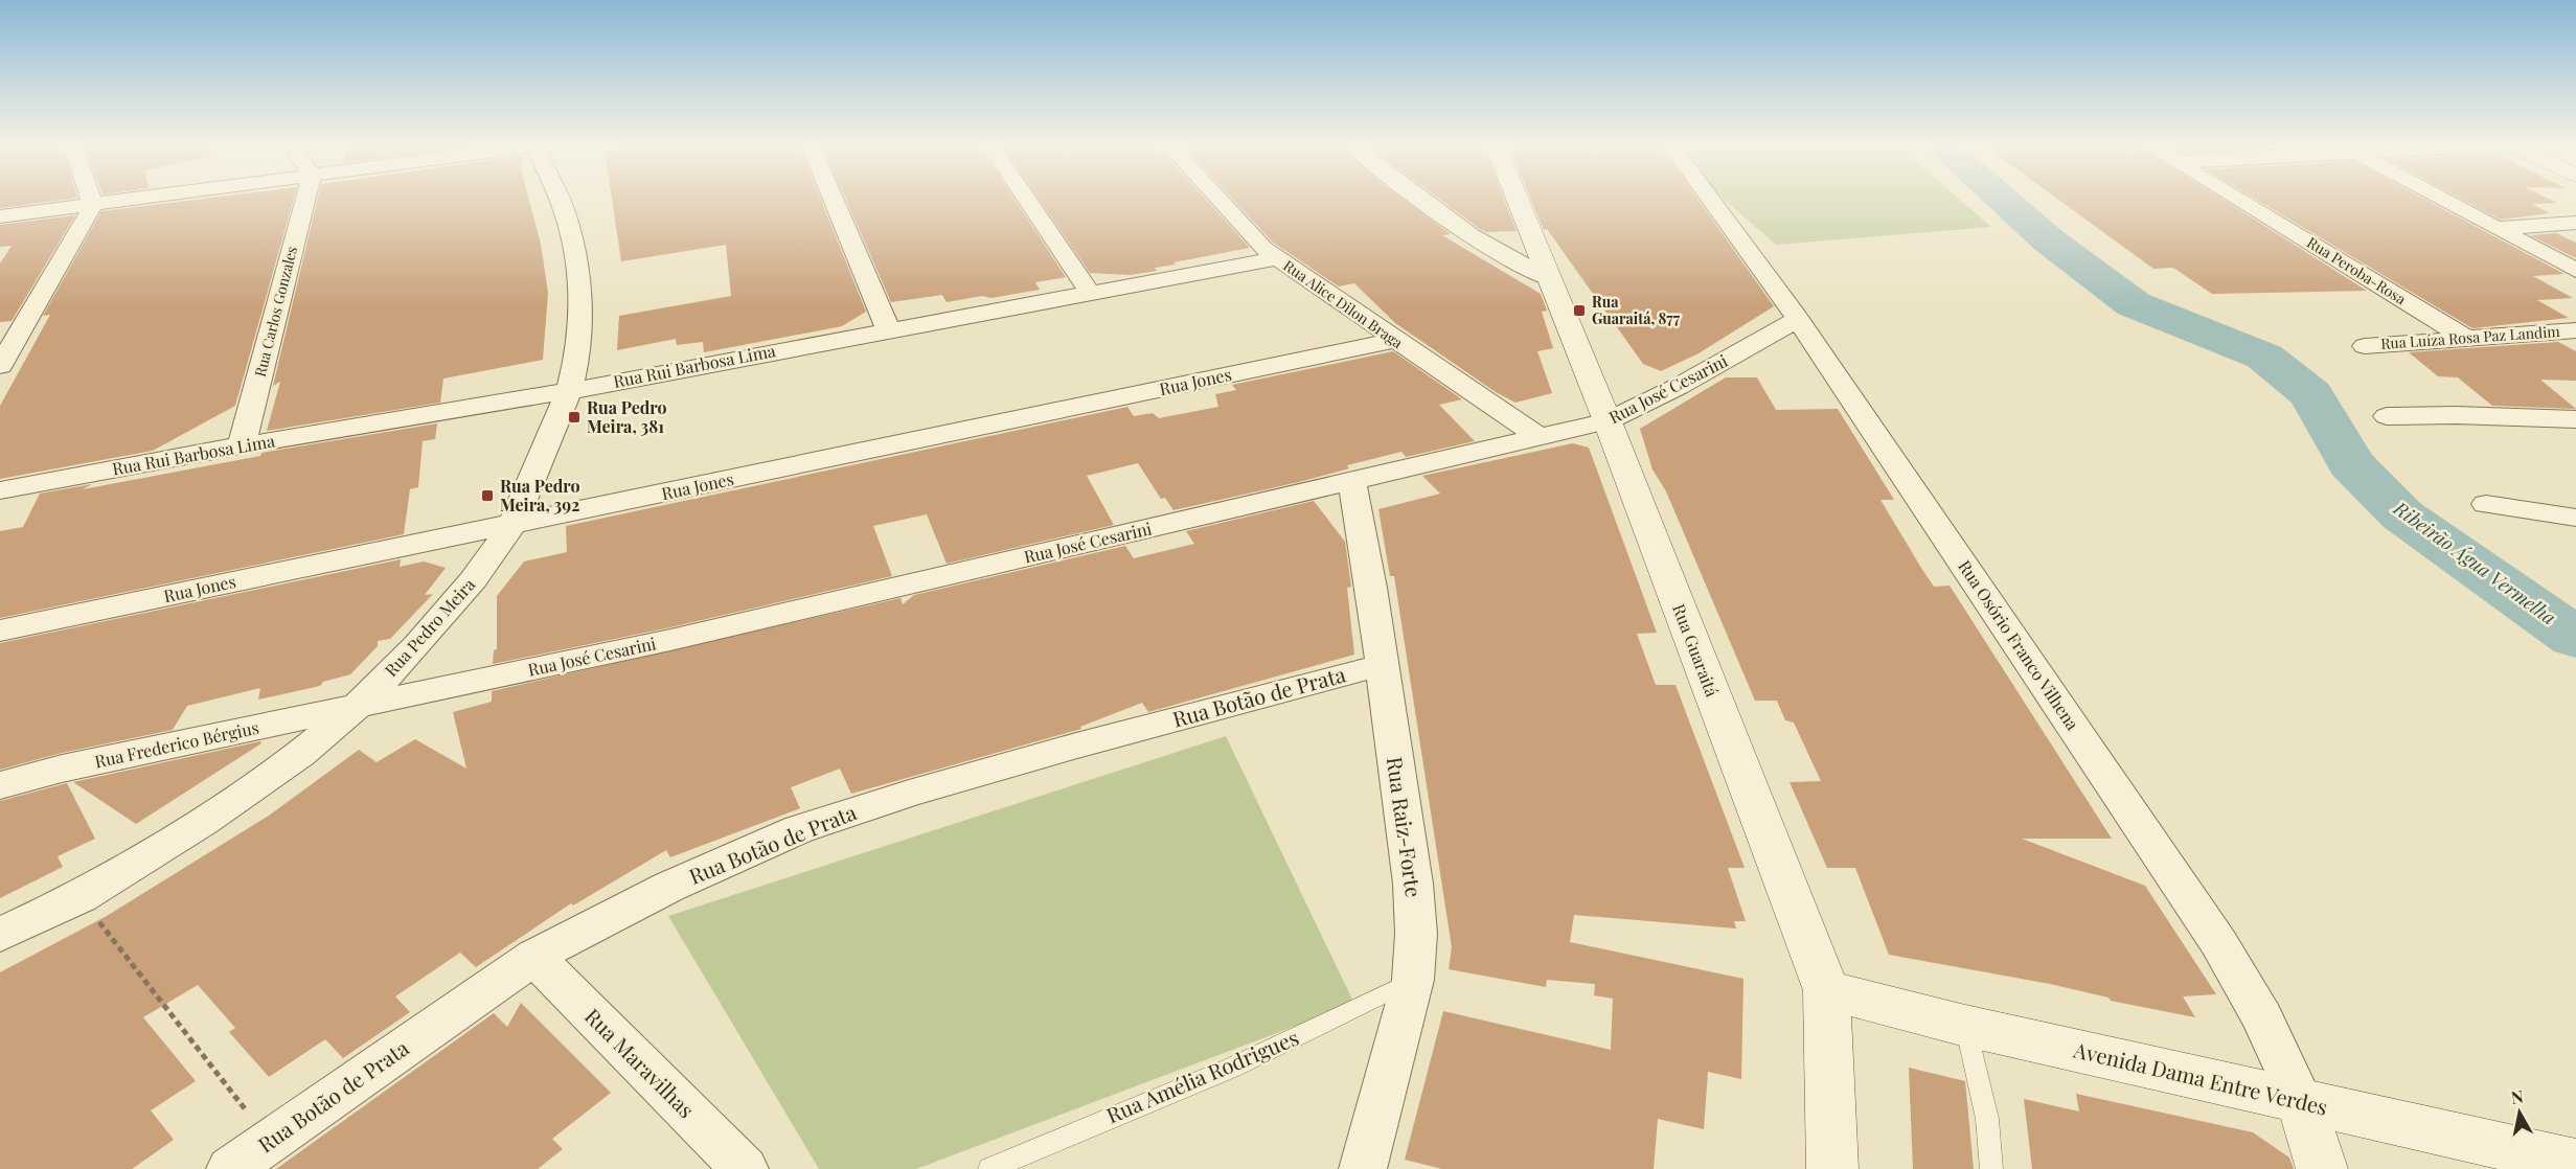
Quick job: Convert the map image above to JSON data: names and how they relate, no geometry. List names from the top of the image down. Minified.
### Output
{"streets":{"street":["Rua Peroba-Rosa","Rua Alice Dilon Braga","Rua Carlos Gonzales","Rua Luíza Rosa Paz Landim","Rua Rui Barbosa Lima","Rua Jones","Rua José Cesarini","Rua Pedro Meira","Rua Osório Franco Vilhena","Rua Guaraitá","Rua Botão de Prata","Rua Frederico Bérgius","Rua Raiz-Forte","Rua Maravilhas","Avenida Dama Entre Verdes"],"lane":["Rua Amélia Rodrigues"]},"crossings":[["Rua Peroba-Rosa","Rua Luíza Rosa Paz Landim"],["Rua Alice Dilon Braga","Rua Rui Barbosa Lima"],["Rua Alice Dilon Braga","Rua Jones"],["Rua Alice Dilon Braga","Rua José Cesarini"],["Rua Carlos Gonzales","Rua Rui Barbosa Lima"],["Rua Rui Barbosa Lima","Rua Pedro Meira"],["Rua Jones","Rua Pedro Meira"],["Rua José Cesarini","Rua Pedro Meira"],["Rua José Cesarini","Rua Osório Franco Vilhena"],["Rua José Cesarini","Rua Guaraitá"],["Rua José Cesarini","Rua Frederico Bérgius"],["Rua José Cesarini","Rua Raiz-Forte"],["Rua Pedro Meira","Rua Frederico Bérgius"],["Rua Osório Franco Vilhena","Avenida Dama Entre Verdes"],["Rua Guaraitá","Avenida Dama Entre Verdes"],["Rua Botão de Prata","Rua Raiz-Forte"],["Rua Botão de Prata","Rua Maravilhas"],["Rua Raiz-Forte","Rua Amélia Rodrigues"]],"water":["Ribeirão Água Vermelha"],"places":{"transit":["Rua Guaraitá, 877","Rua Pedro Meira, 381","Rua Pedro Meira, 392"]},"north":"top"}
